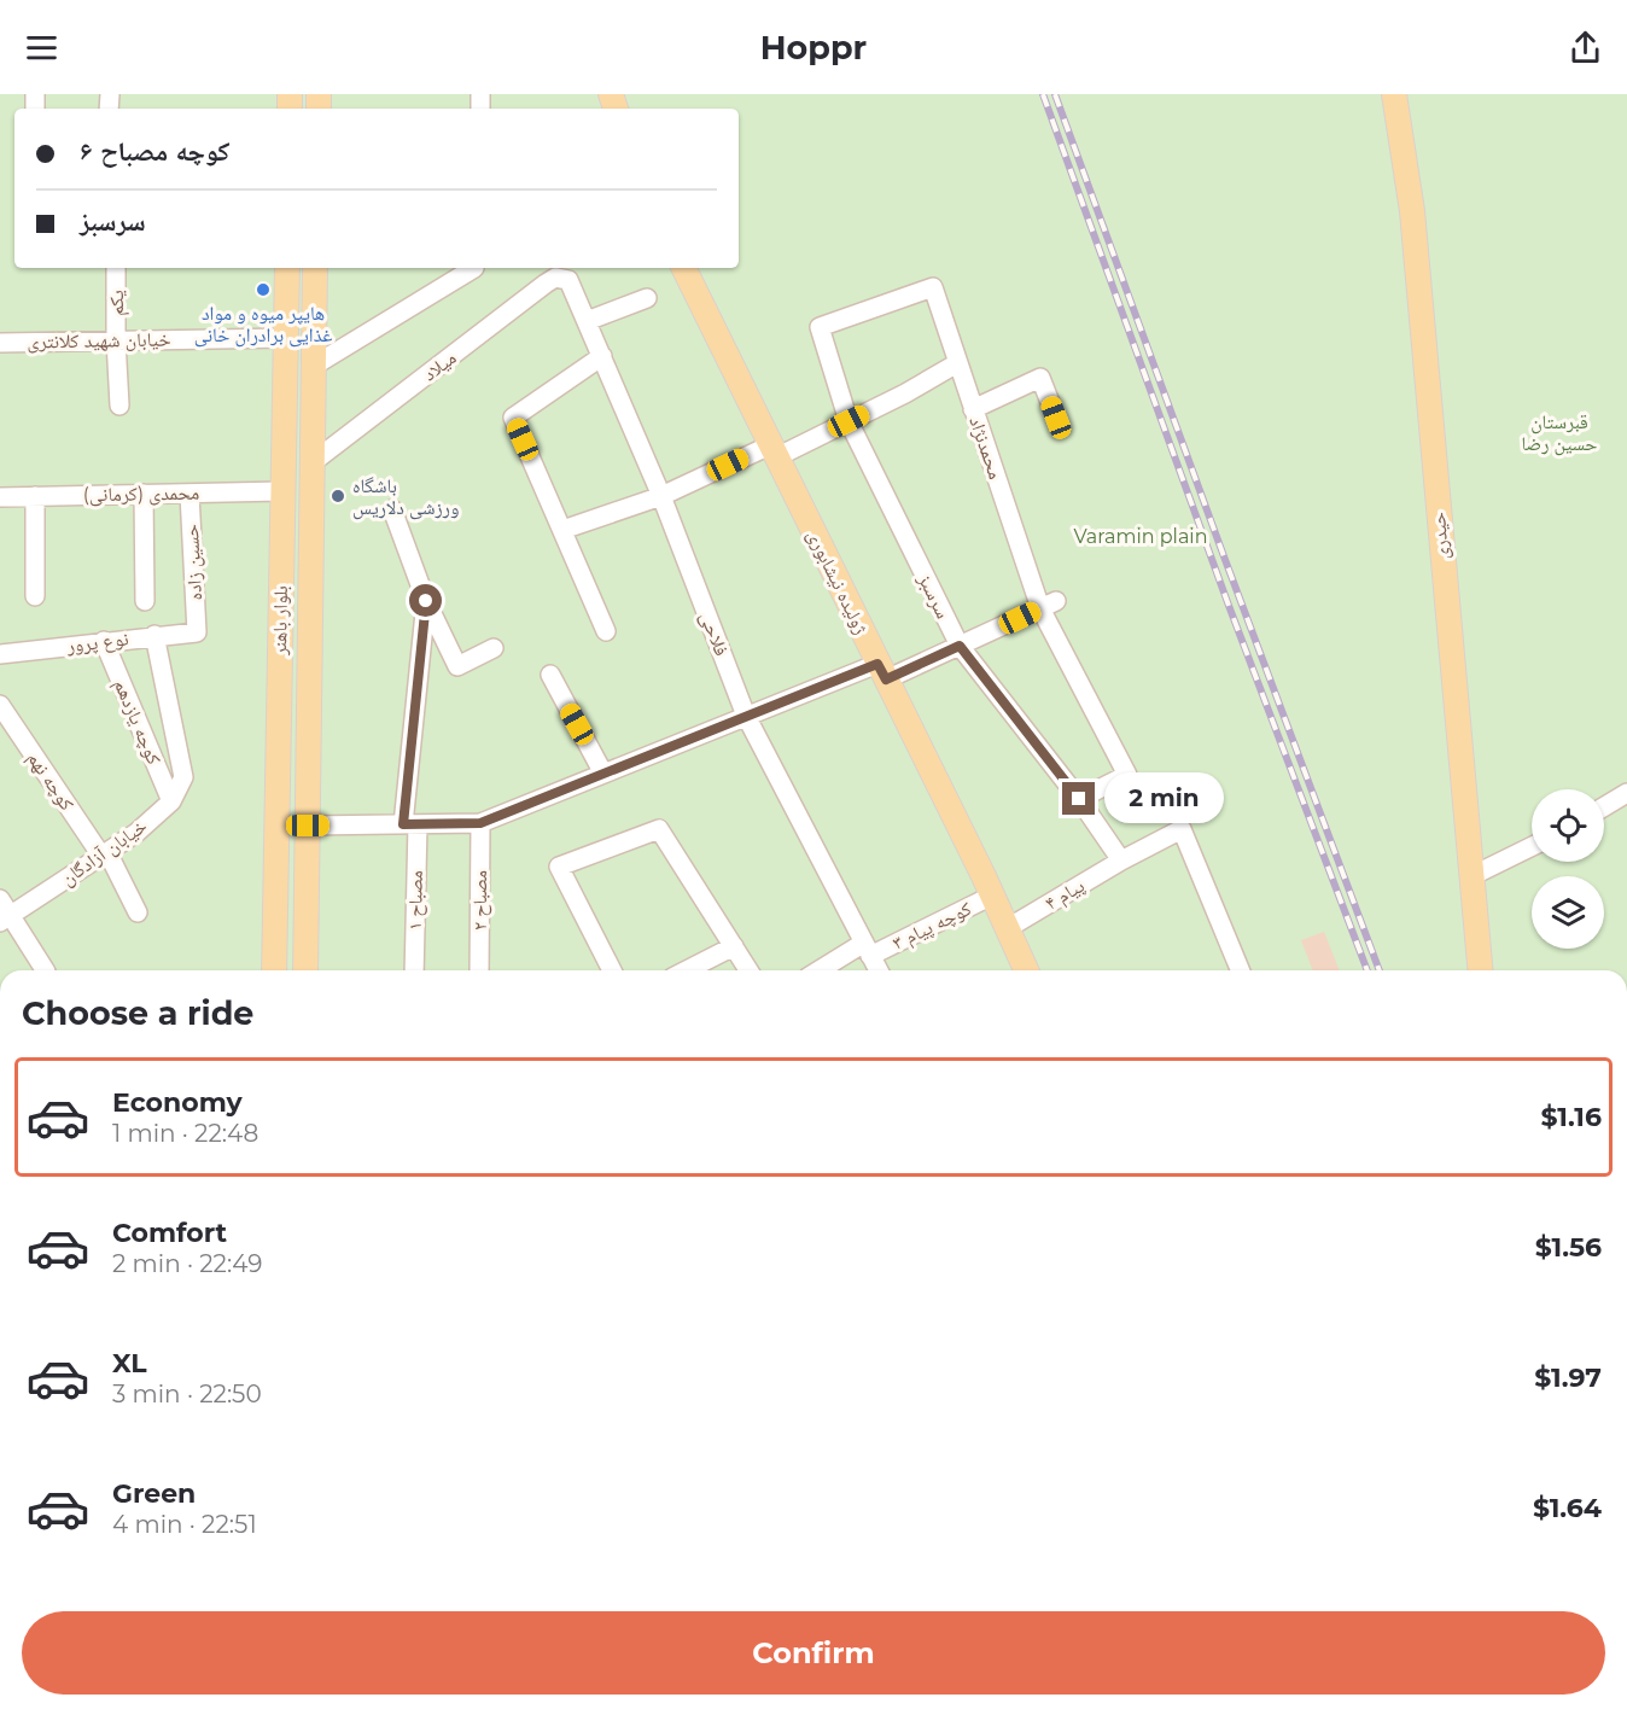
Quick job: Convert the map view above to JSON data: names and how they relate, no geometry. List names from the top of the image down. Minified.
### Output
{"streets":{"main road":["حیدری","ژولیده نیشابوری","بلوار باهنر"],"street":["یکم","خیابان شهید کلانتری","میلاد","محمدنژاد","محمدی (کرمانی)","حسین زاده","سرسبز","فلاحی","نوع پرور","کوچه یازدهم","کوچه نهم","خیابان آزادگان","پیام ۴","مصباح ۱","مصباح ۲","کوچه پیام ۳"]},"crossings":[["یکم","خیابان شهید کلانتری"],["خیابان شهید کلانتری","بلوار باهنر"],["میلاد","بلوار باهنر"],["میلاد","فلاحی"],["محمدنژاد","سرسبز"],["محمدی (کرمانی)","حسین زاده"],["محمدی (کرمانی)","بلوار باهنر"],["حسین زاده","نوع پرور"],["ژولیده نیشابوری","پیام ۴"],["ژولیده نیشابوری","کوچه پیام ۳"],["سرسبز","پیام ۴"],["فلاحی","کوچه پیام ۳"],["نوع پرور","کوچه یازدهم"],["کوچه یازدهم","خیابان آزادگان"],["کوچه نهم","خیابان آزادگان"]],"parks":["قبرستان حسین رضا","Varamin plain"],"places":["هایپر میوه و‌ مواد غذایی برادران خانی","باشگاه ورزشی دلاریس"],"page":{"header":"Hoppr","banner":["کوچه مصباح ۶","سرسبز"],"bubble":"2 min","heading":"Choose a ride","list":[{"name":"Economy","note":"1 min · 22:48","value":"$1.16"},{"name":"Comfort","note":"2 min · 22:49","value":"$1.56"},{"name":"XL","note":"3 min · 22:50","value":"$1.97"},{"name":"Green","note":"4 min · 22:51","value":"$1.64"}],"buttons":"Confirm"}}
